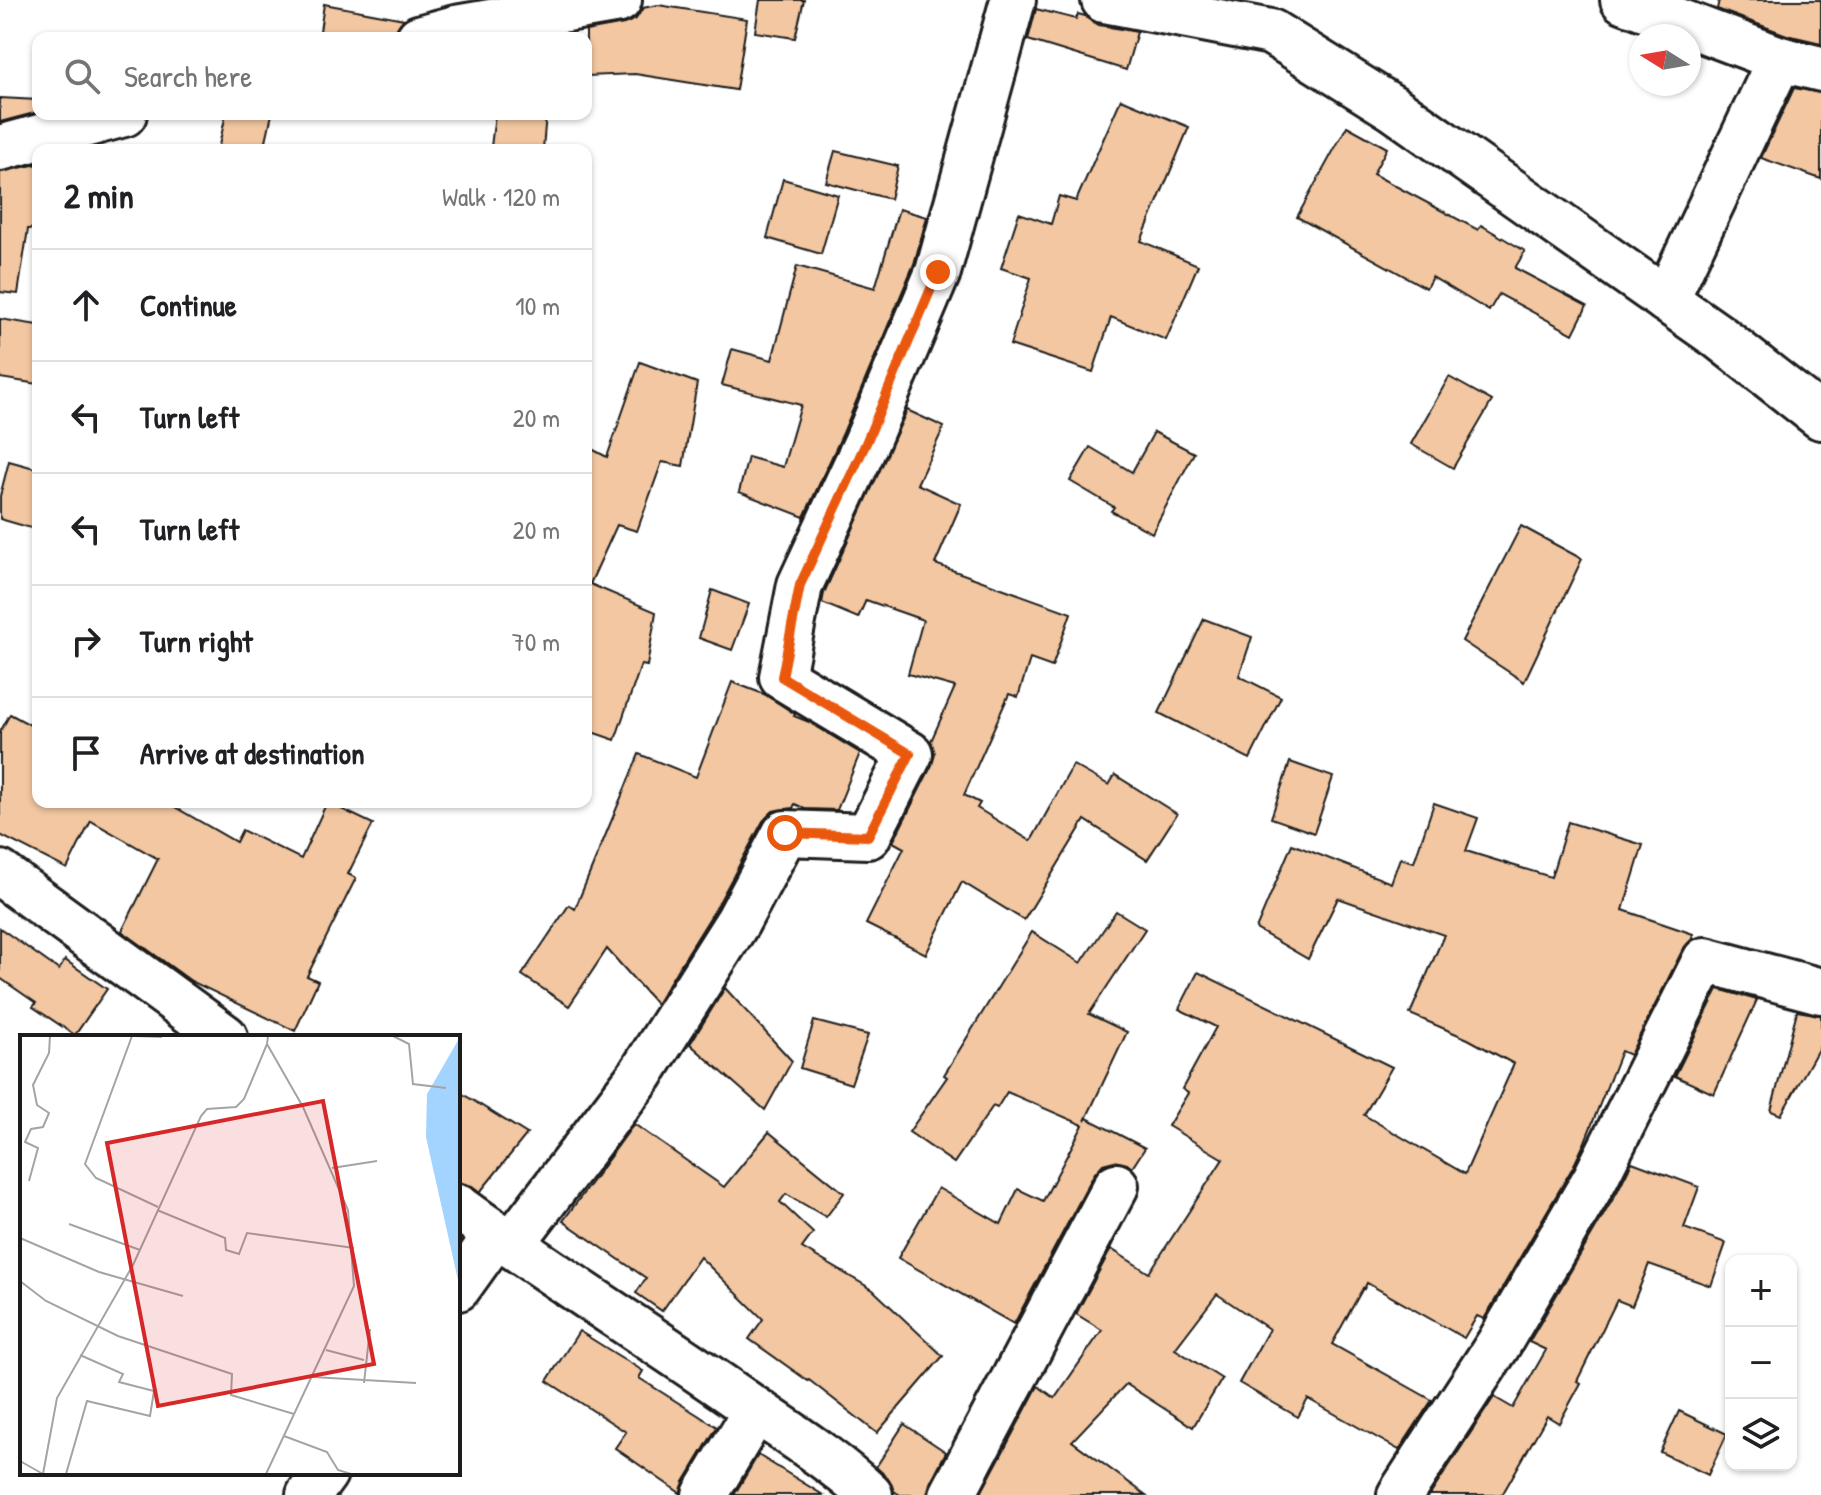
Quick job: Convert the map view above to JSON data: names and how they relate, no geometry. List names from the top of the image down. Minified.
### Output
{"north":"left","page":{"search":"Search here","heading":["2 min","Walk · 120 m"],"list":[["Continue","10 m"],["Turn left","20 m"],["Turn left","20 m"],["Turn right","70 m"],"Arrive at destination"],"map_buttons":["+","−"]}}
